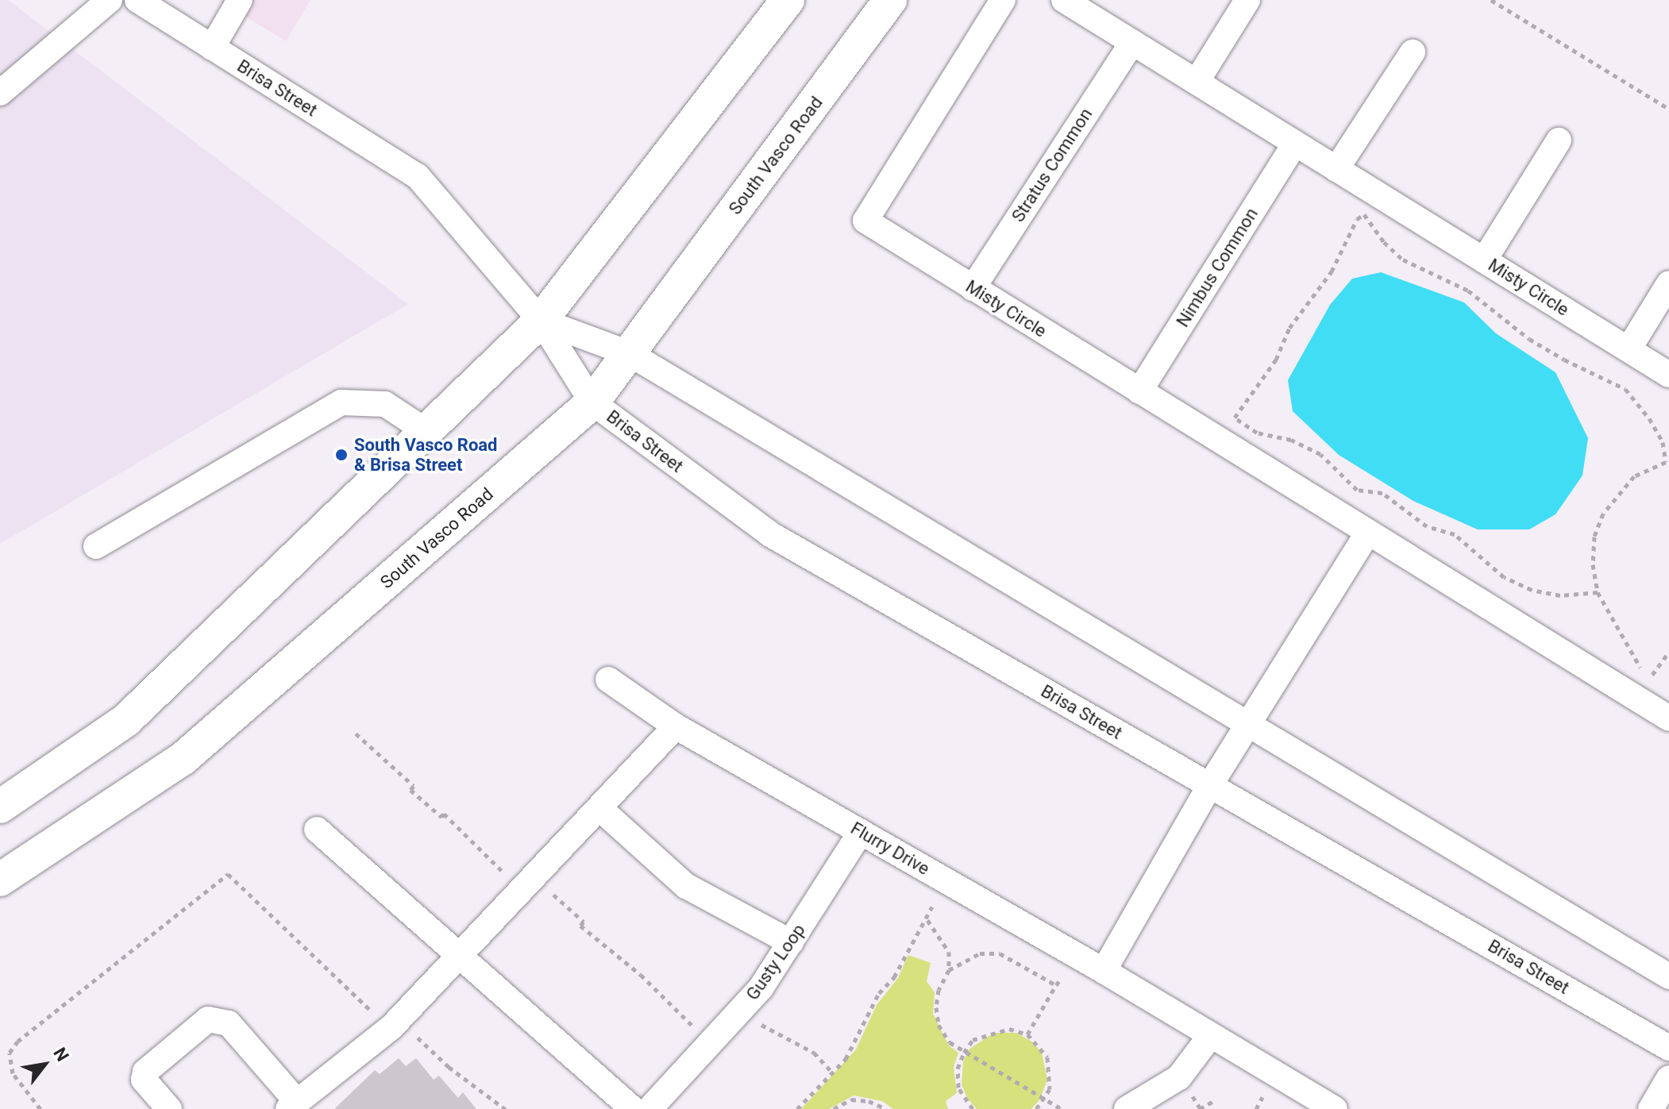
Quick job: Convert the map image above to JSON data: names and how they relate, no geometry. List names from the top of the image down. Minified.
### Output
{"streets":{"main road":["South Vasco Road"],"street":["Brisa Street","Stratus Common","Nimbus Common","Misty Circle","Flurry Drive","Gusty Loop"]},"crossings":[["Brisa Street","South Vasco Road"],["Stratus Common","Misty Circle"],["Nimbus Common","Misty Circle"],["Flurry Drive","Gusty Loop"]],"places":["South Vasco Road & Brisa Street"],"north":"top right"}
